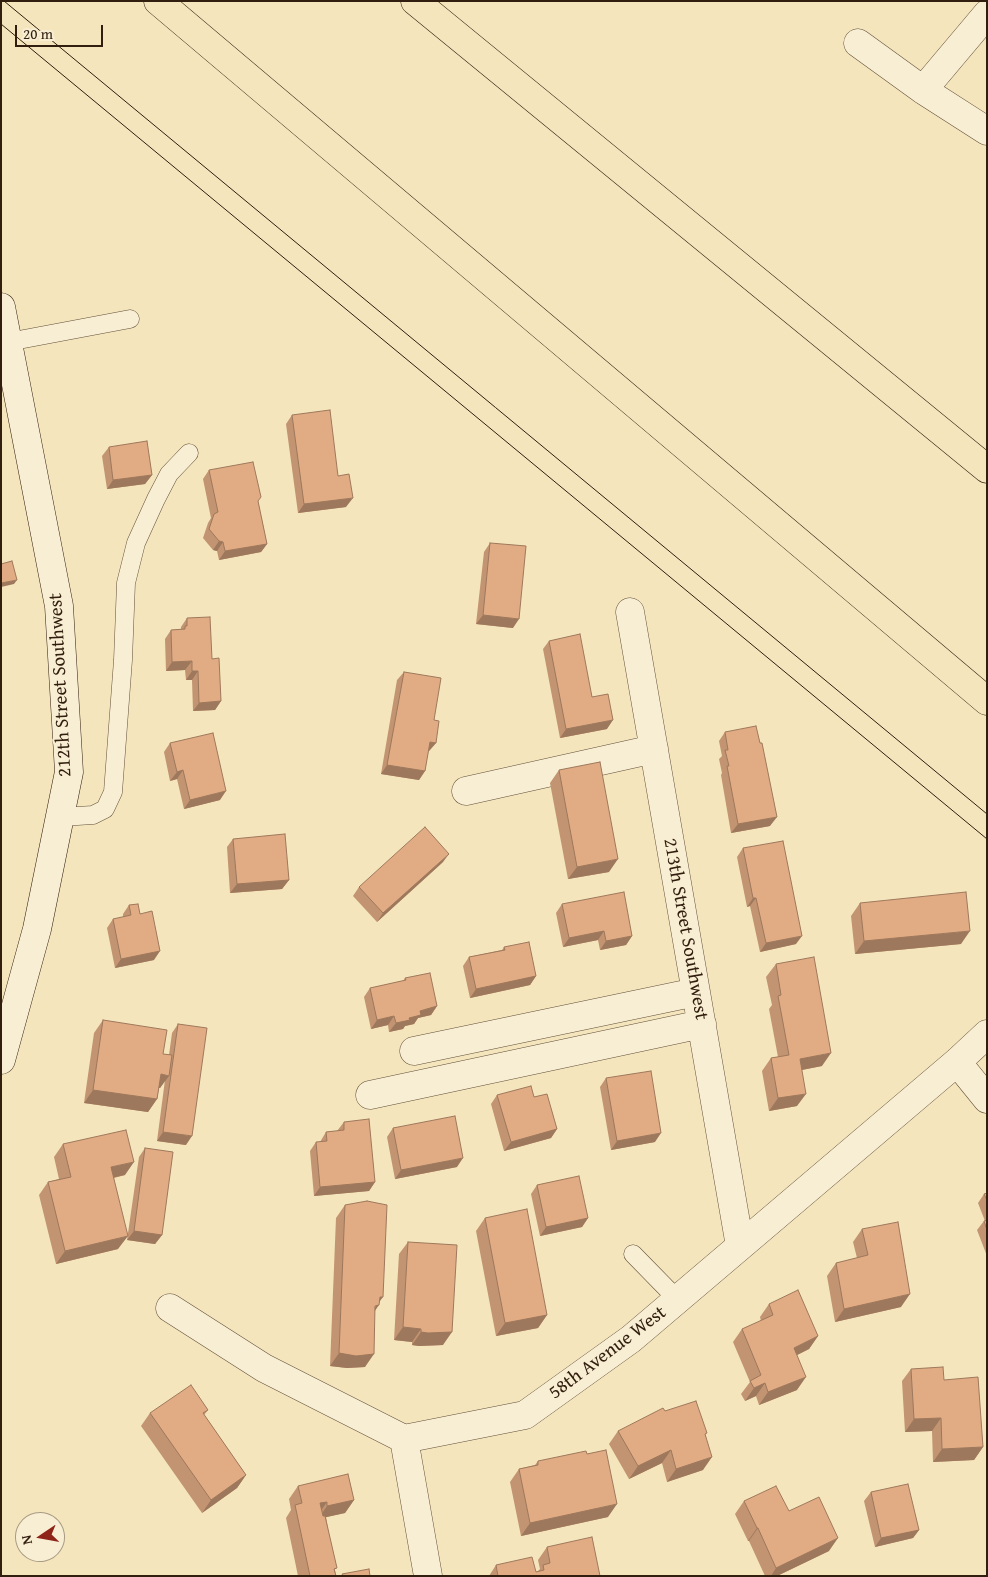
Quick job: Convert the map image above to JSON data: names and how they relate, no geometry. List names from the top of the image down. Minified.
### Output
{"streets":{"street":["212th Street Southwest","213th Street Southwest","58th Avenue West"]},"crossings":[["213th Street Southwest","58th Avenue West"]],"scale_bar":"20 m","north":"left"}
